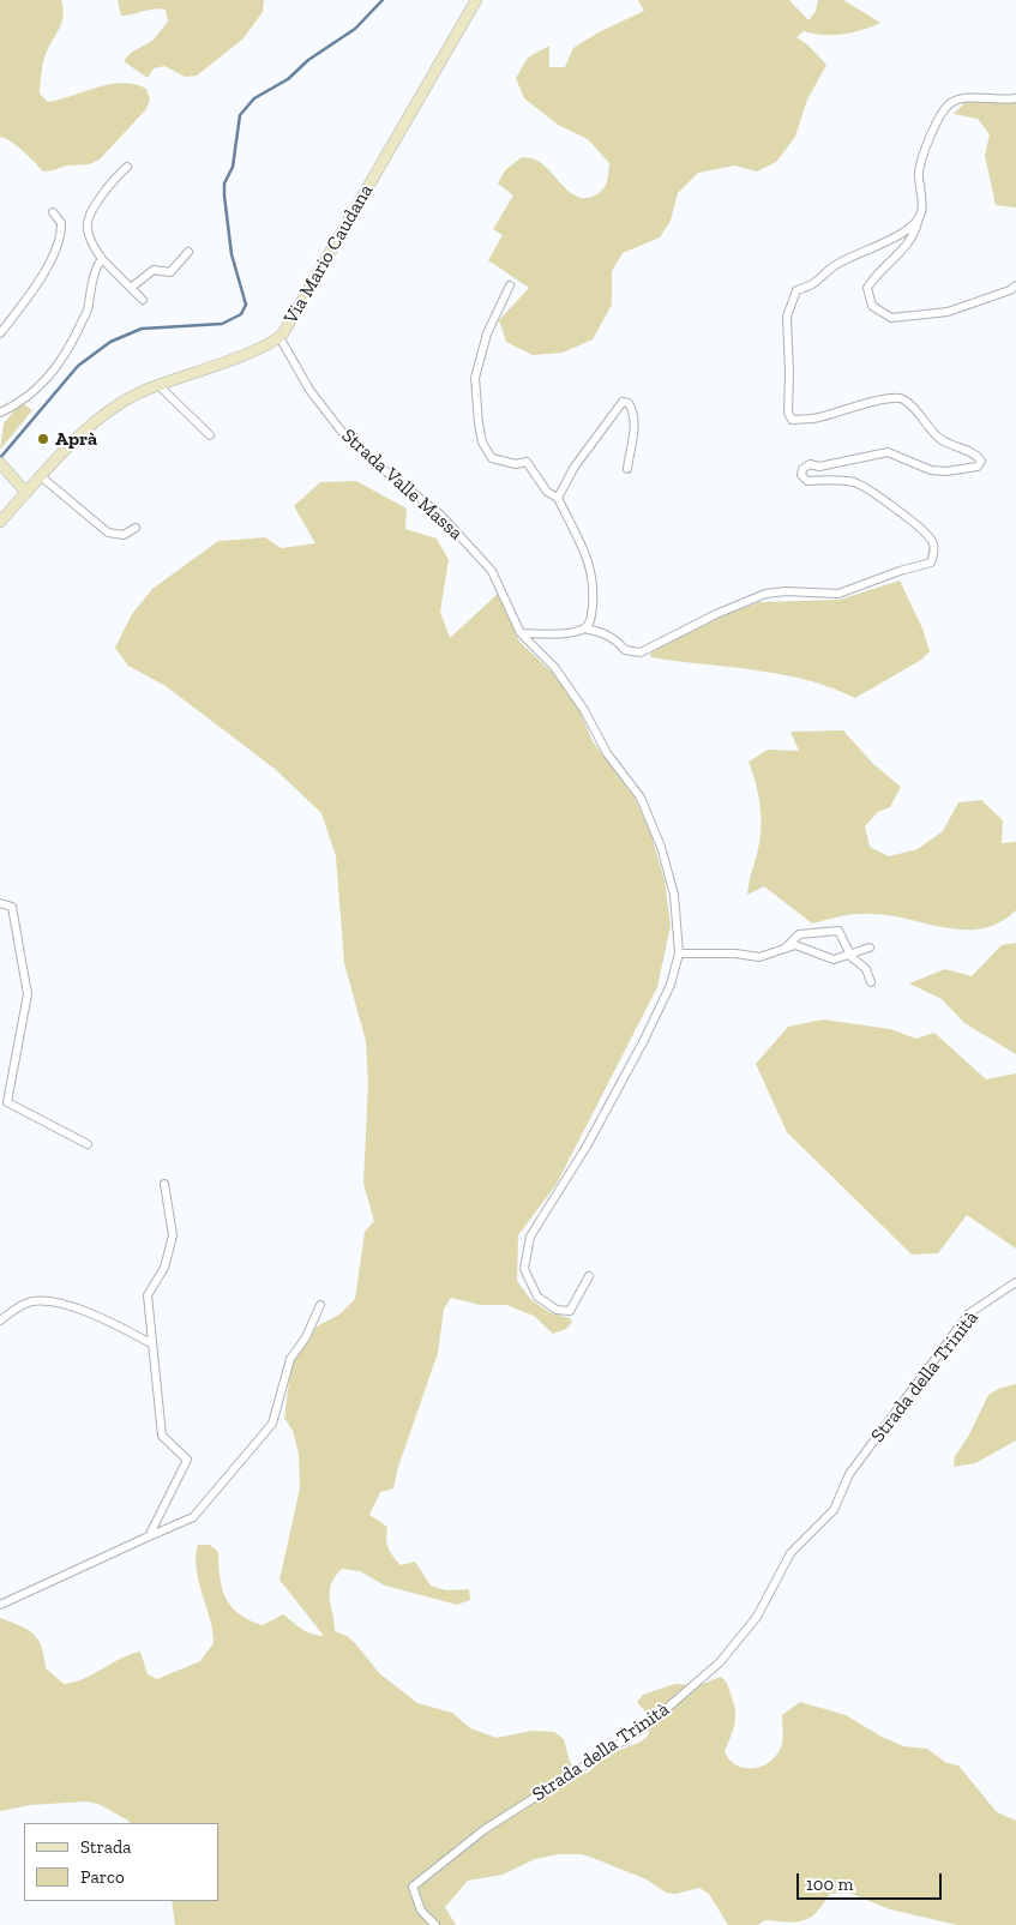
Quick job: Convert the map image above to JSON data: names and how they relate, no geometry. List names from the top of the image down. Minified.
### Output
{"streets":{"main road":["Via Mario Caudana"],"street":["Strada Valle Massa","Strada della Trinità"]},"crossings":[["Via Mario Caudana","Strada Valle Massa"]],"places":["Aprà"],"legend":["Strada","Parco"],"scale_bar":"100 m"}
